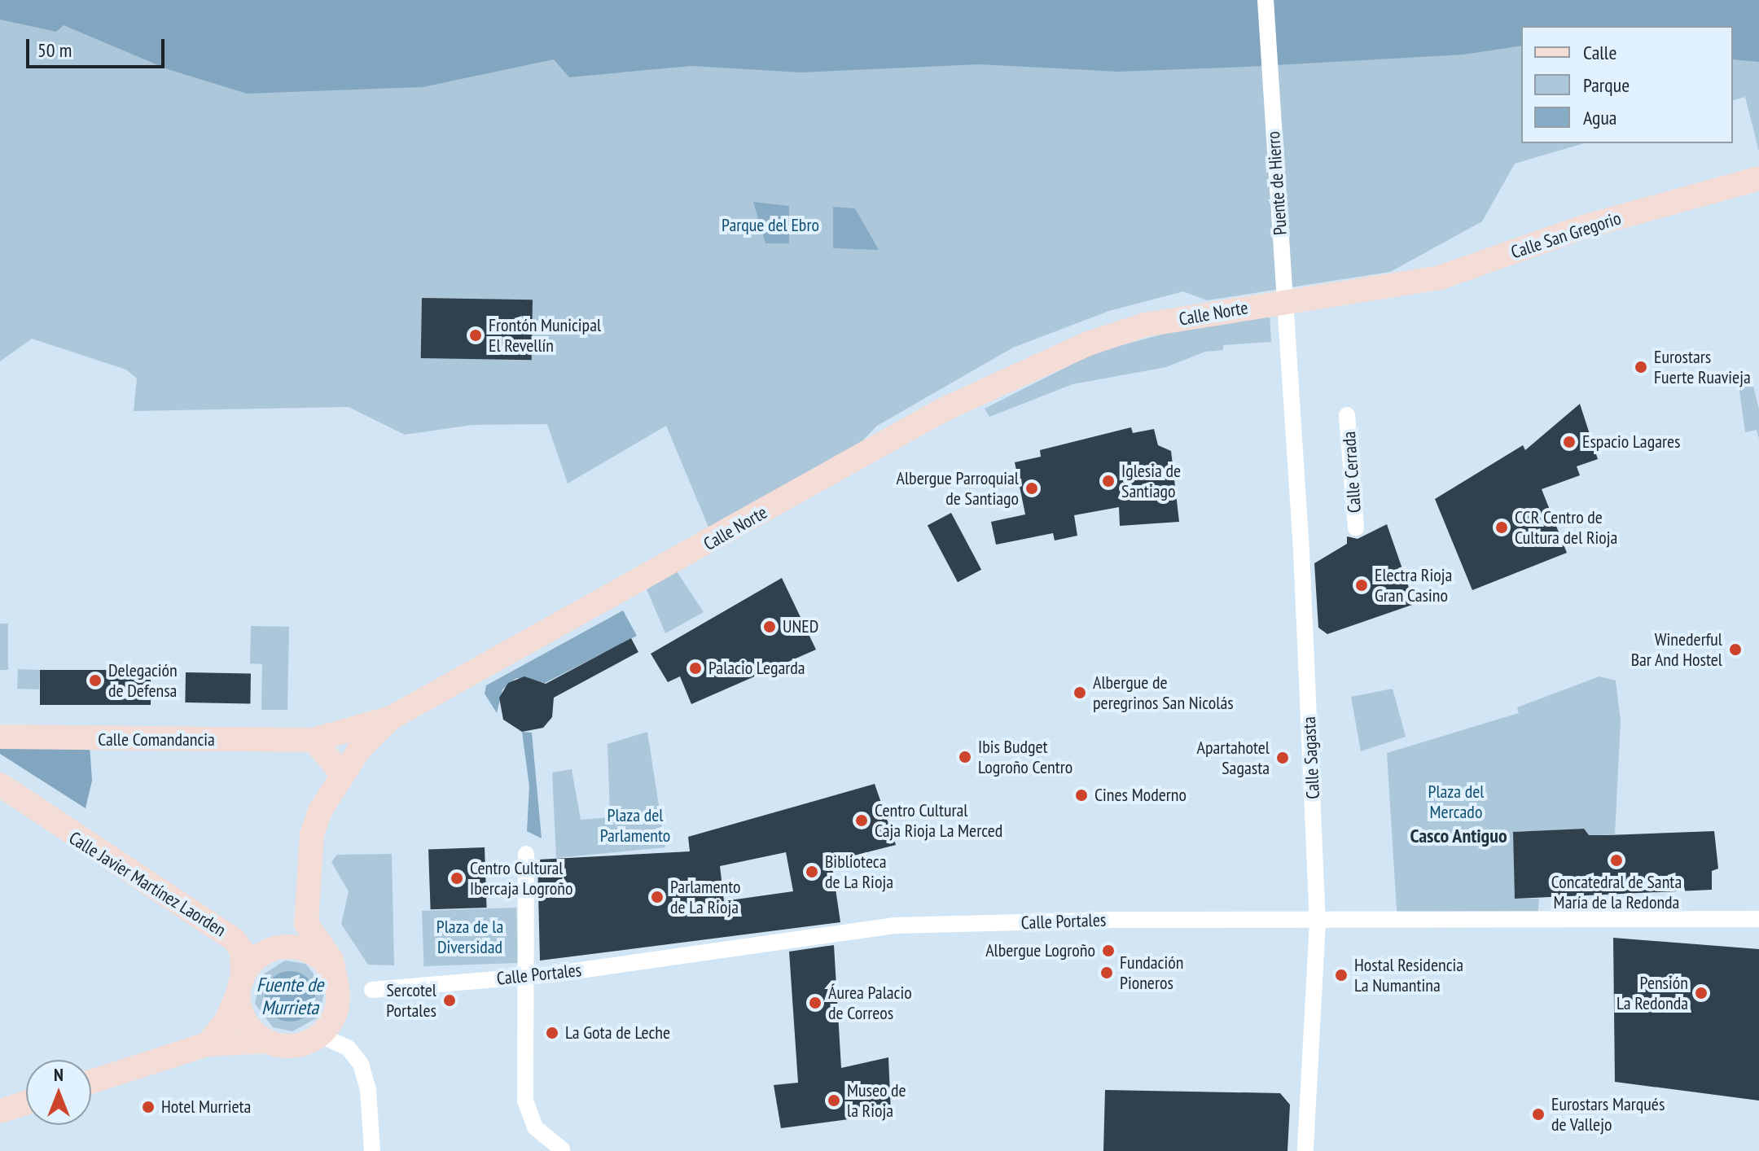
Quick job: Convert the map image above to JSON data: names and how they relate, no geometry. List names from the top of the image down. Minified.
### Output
{"streets":{"main road":["Calle San Gregorio","Calle Norte","Calle Comandancia","Calle Javier Martínez Laorden"],"street":["Puente de Hierro","Calle Cerrada","Calle Sagasta","Calle Portales"]},"crossings":[["Puente de Hierro","Calle Sagasta"],["Calle San Gregorio","Calle Norte"],["Calle Norte","Calle Comandancia"],["Calle Norte","Calle Javier Martínez Laorden"],["Calle Sagasta","Calle Portales"]],"districts":["Casco Antiguo"],"water":["Fuente de Murrieta"],"parks":["Parque del Ebro","Plaza del Mercado","Plaza del Parlamento","Plaza de la Diversidad"],"places":["Frontón Municipal El Revellín","Eurostars Fuerte Ruavieja","Espacio Lagares","Iglesia de Santiago","Albergue Parroquial de Santiago","CCR Centro de Cultura del Rioja","Electra Rioja Gran Casino","UNED","Winederful Bar And Hostel","Palacio Legarda","Delegación de Defensa","Albergue de peregrinos San Nicolás","Ibis Budget Logroño Centro","Apartahotel Sagasta","Cines Moderno","Centro Cultural Caja Rioja La Merced","Concatedral de Santa María de la Redonda","Biblioteca de La Rioja","Centro Cultural Ibercaja Logroño","Parlamento de La Rioja","Albergue Logroño","Fundación Pioneros","Hostal Residencia La Numantina","Pensión La Redonda","Sercotel Portales","Áurea Palacio de Correos","La Gota de Leche","Museo de la Rioja","Hotel Murrieta","Eurostars Marqués de Vallejo"],"legend":["Calle","Parque","Agua"],"scale_bar":"50 m","north":"top"}
